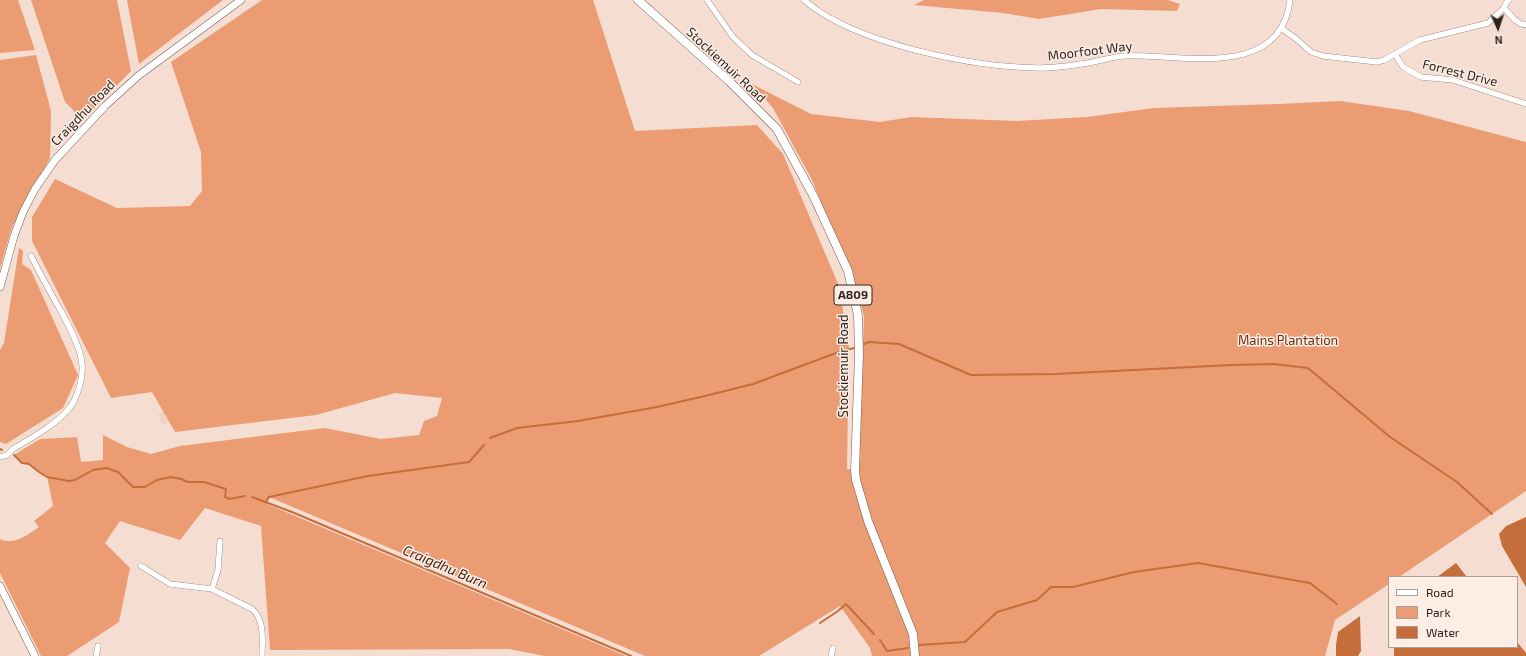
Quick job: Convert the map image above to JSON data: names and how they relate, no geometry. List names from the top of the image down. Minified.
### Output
{"streets":{"main road":["Stockiemuir Road","Craigdhu Road","A809"],"street":["Moorfoot Way","Forrest Drive"]},"water":["Craigdhu Burn"],"parks":["Mains Plantation"],"legend":["Road","Park","Water"],"north":"bottom"}
